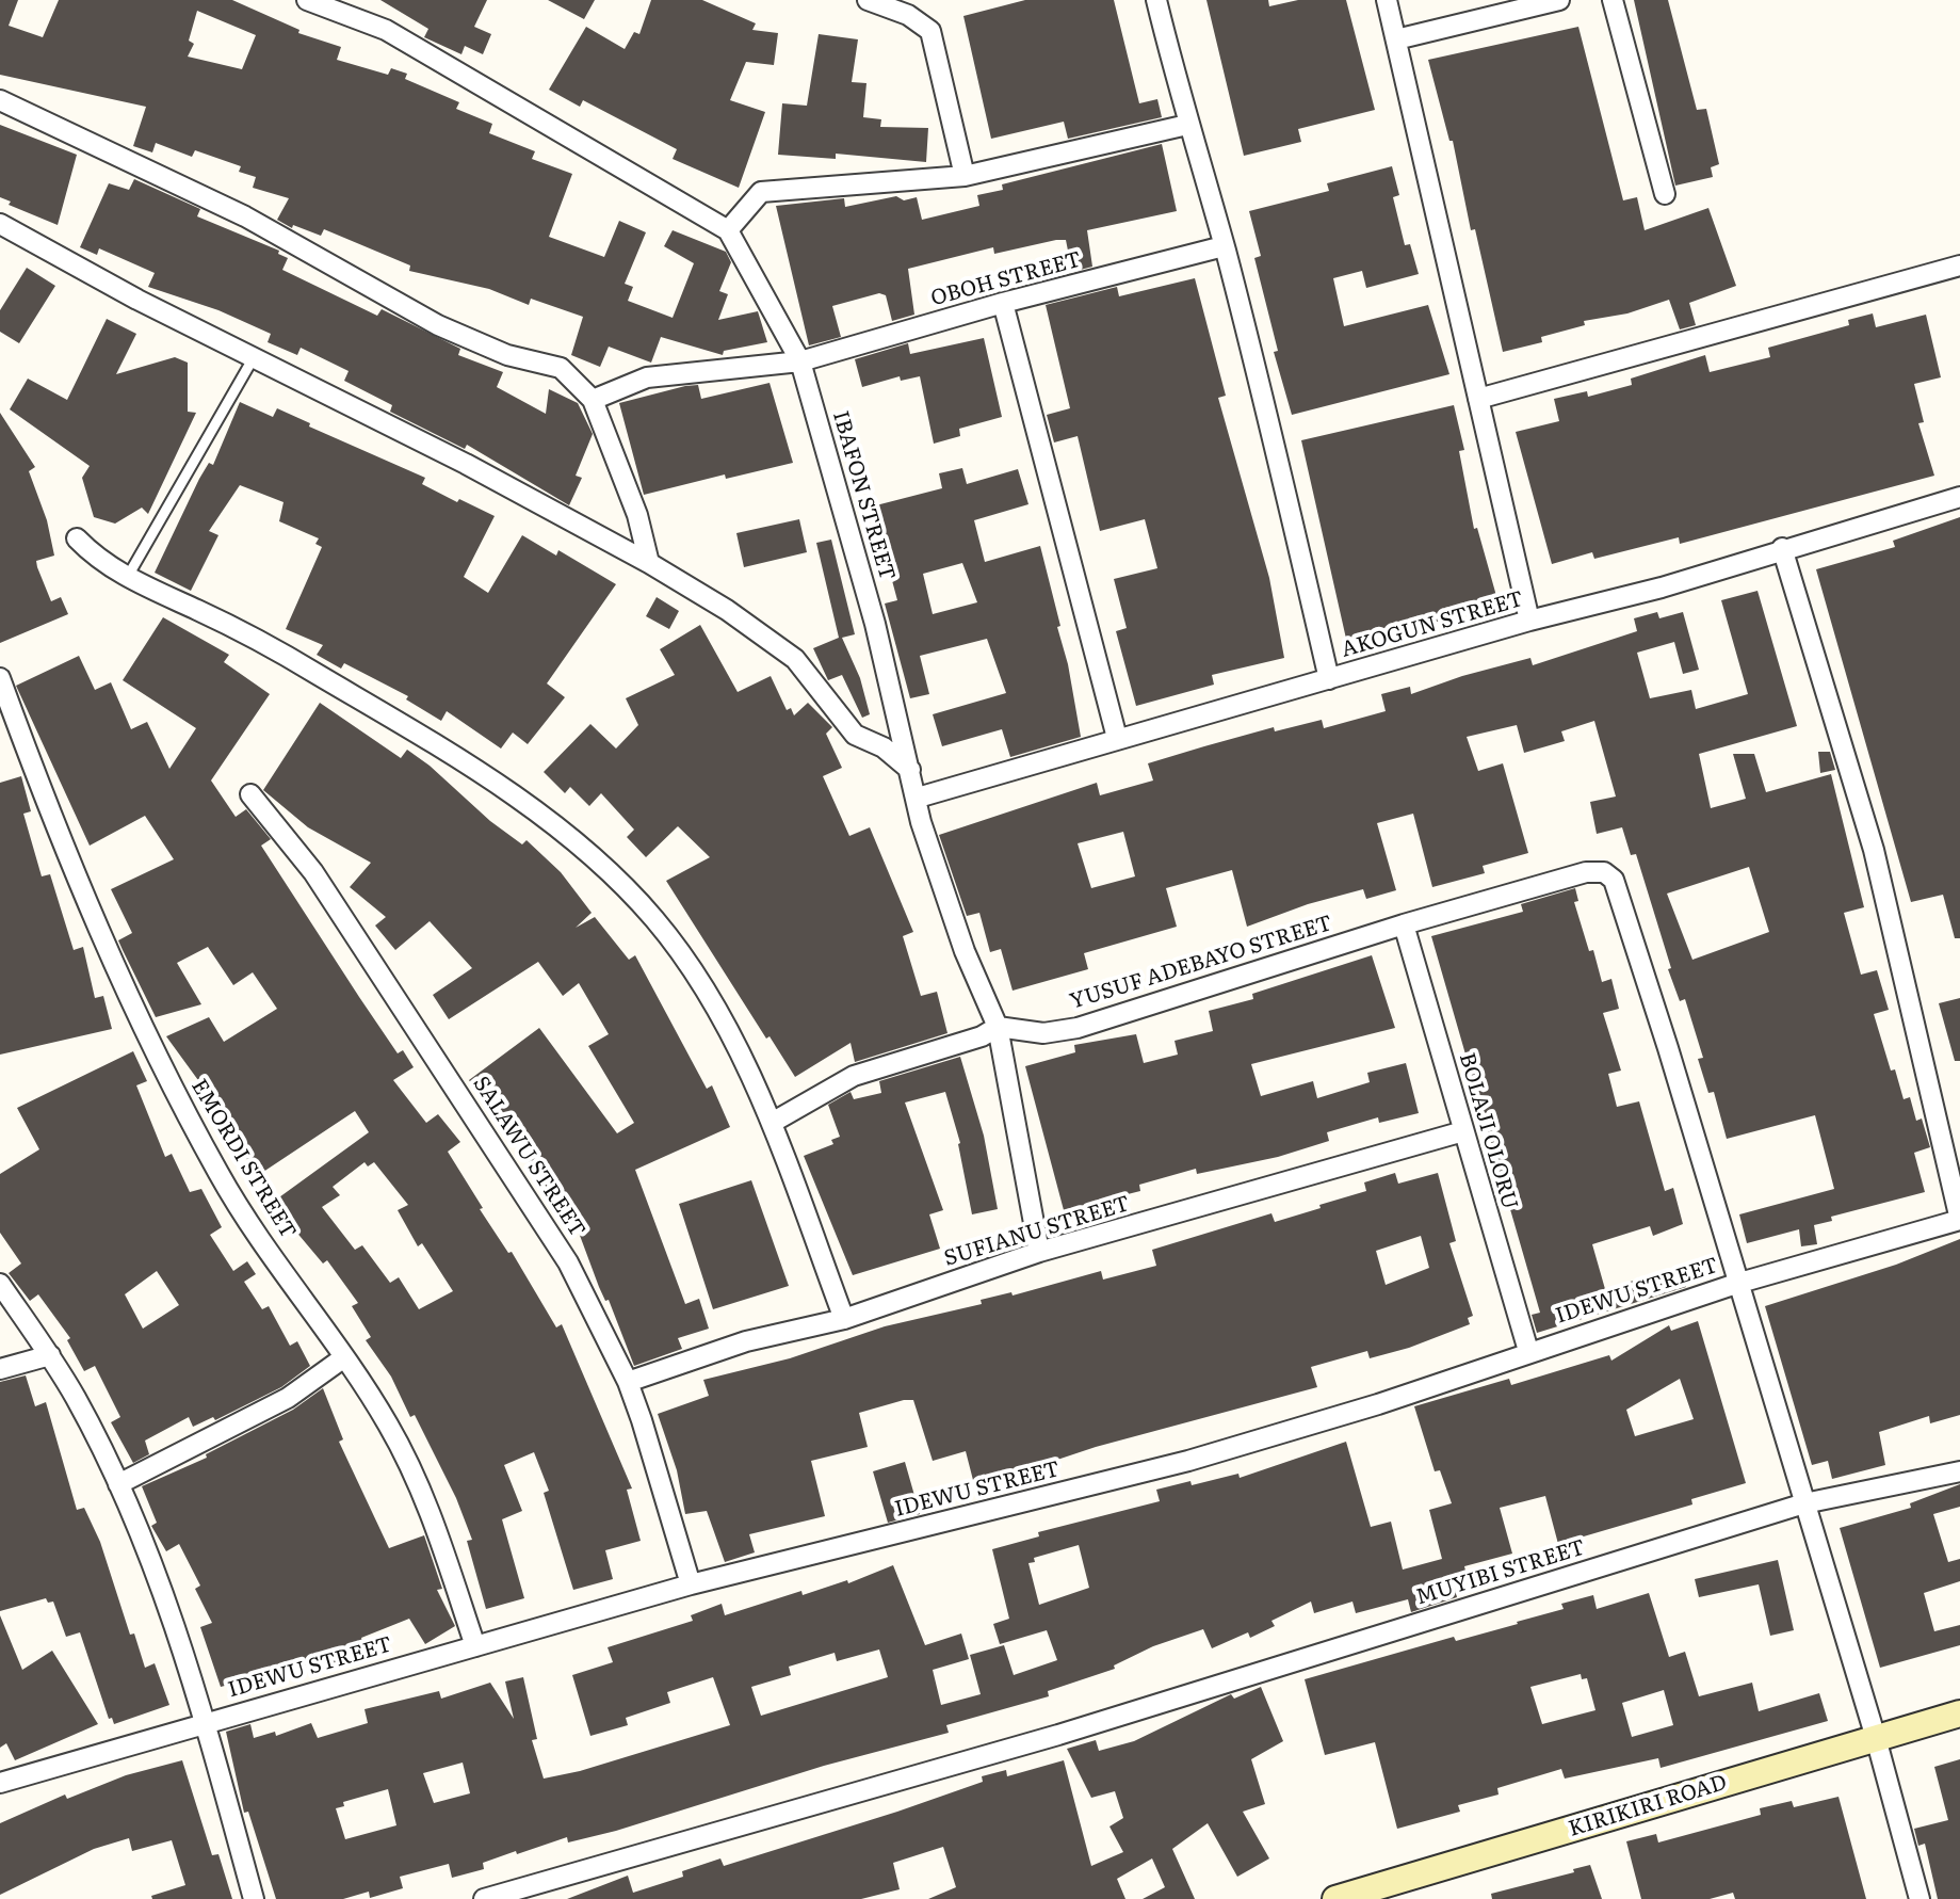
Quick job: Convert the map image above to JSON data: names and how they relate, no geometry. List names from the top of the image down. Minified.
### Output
{"streets":{"main road":["KIRIKIRI ROAD"],"street":["OBOH STREET","IBAFON STREET","AKOGUN STREET","YUSUF ADEBAYO STREET","BOLAJI OLORU","SALAWU STREET","EMORDI STREET","SUFIANU STREET","IDEWU STREET","MUYIBI STREET"]},"crossings":[["OBOH STREET","IBAFON STREET"],["IBAFON STREET","AKOGUN STREET"],["IBAFON STREET","YUSUF ADEBAYO STREET"],["IBAFON STREET","SUFIANU STREET"],["YUSUF ADEBAYO STREET","BOLAJI OLORU"],["YUSUF ADEBAYO STREET","IDEWU STREET"],["BOLAJI OLORU","SUFIANU STREET"],["BOLAJI OLORU","IDEWU STREET"],["SALAWU STREET","SUFIANU STREET"],["SALAWU STREET","IDEWU STREET"],["EMORDI STREET","IDEWU STREET"]]}
